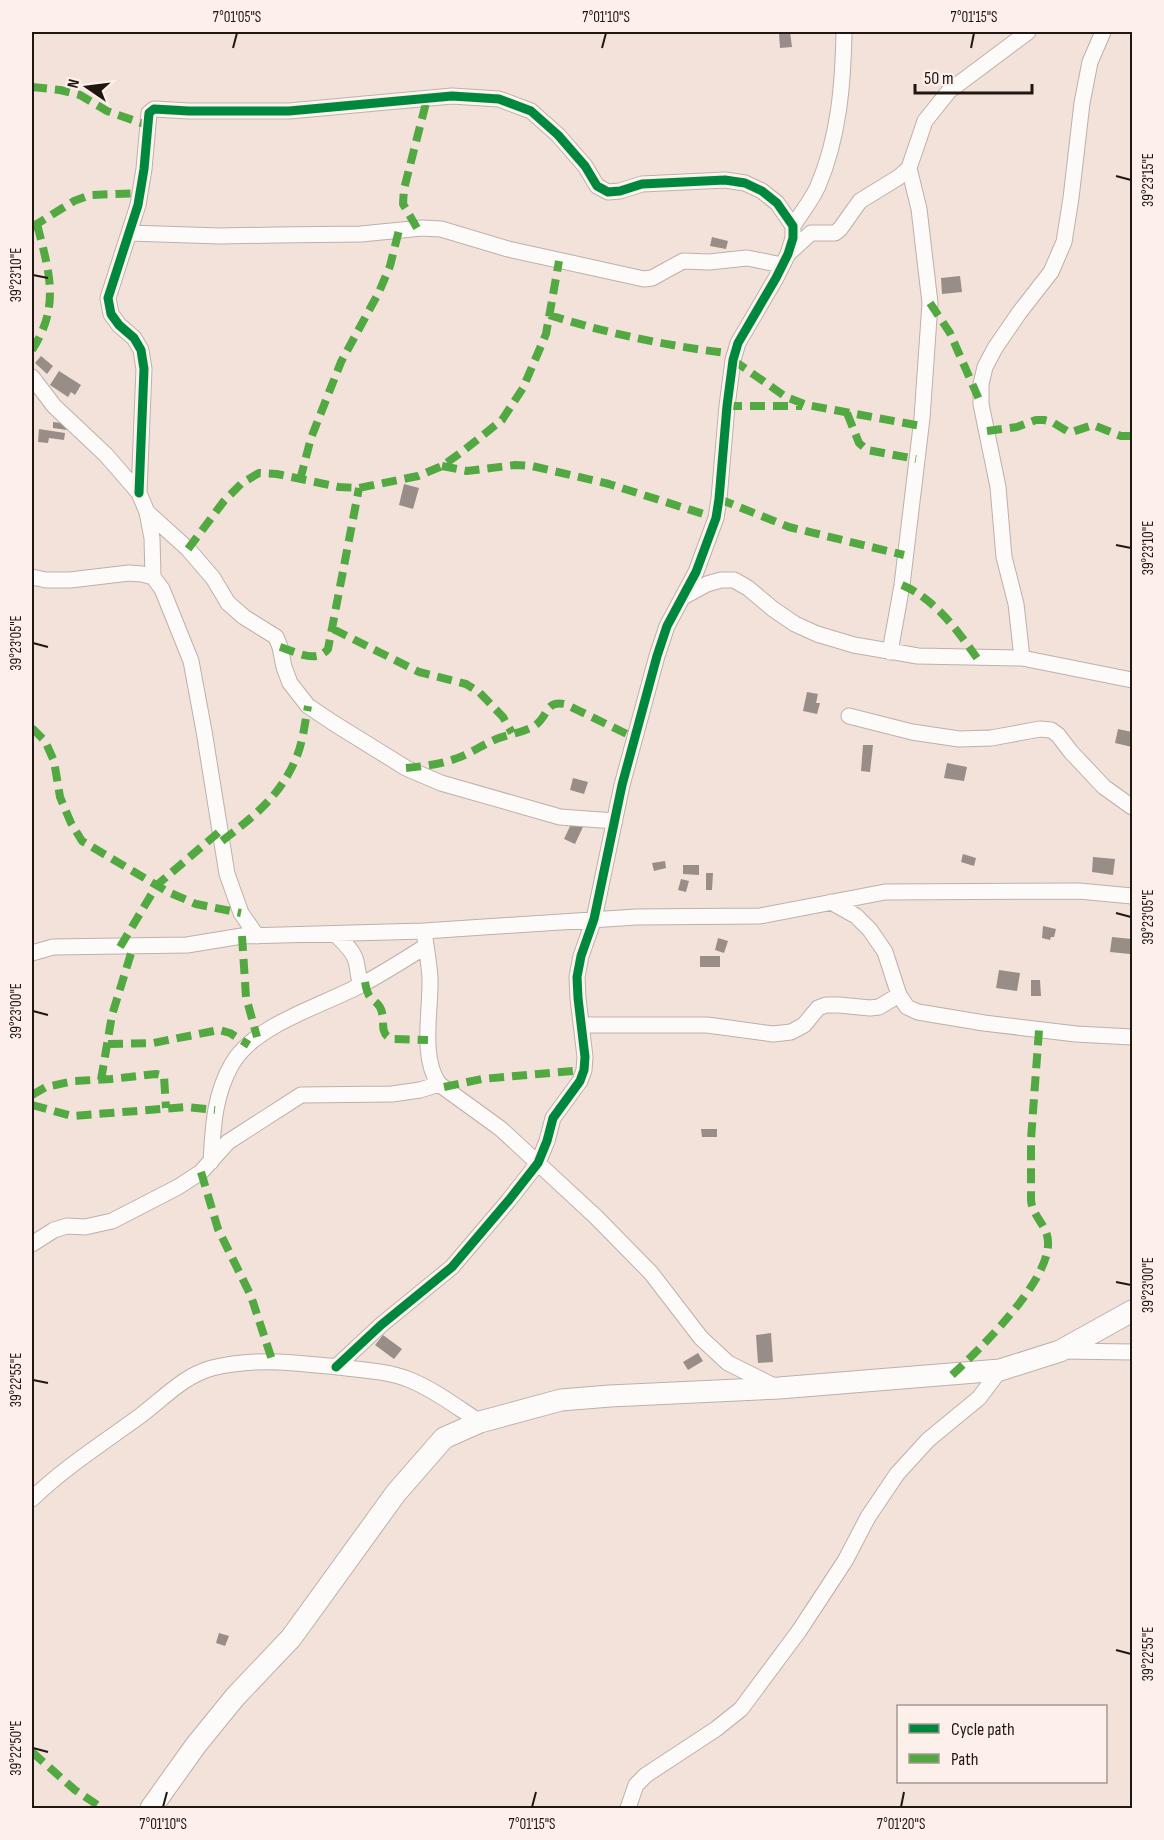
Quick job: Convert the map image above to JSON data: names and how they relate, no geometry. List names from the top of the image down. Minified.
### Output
{"legend":["Cycle path","Path"],"scale_bar":"50 m","north":"left","coordinates":["7°01'05\"S","7°01'10\"S","7°01'15\"S","39°23'15\"E","39°23'10\"E","39°23'05\"E","39°23'00\"E","39°22'55\"E","39°22'50\"E","7°01'20\"S"]}
